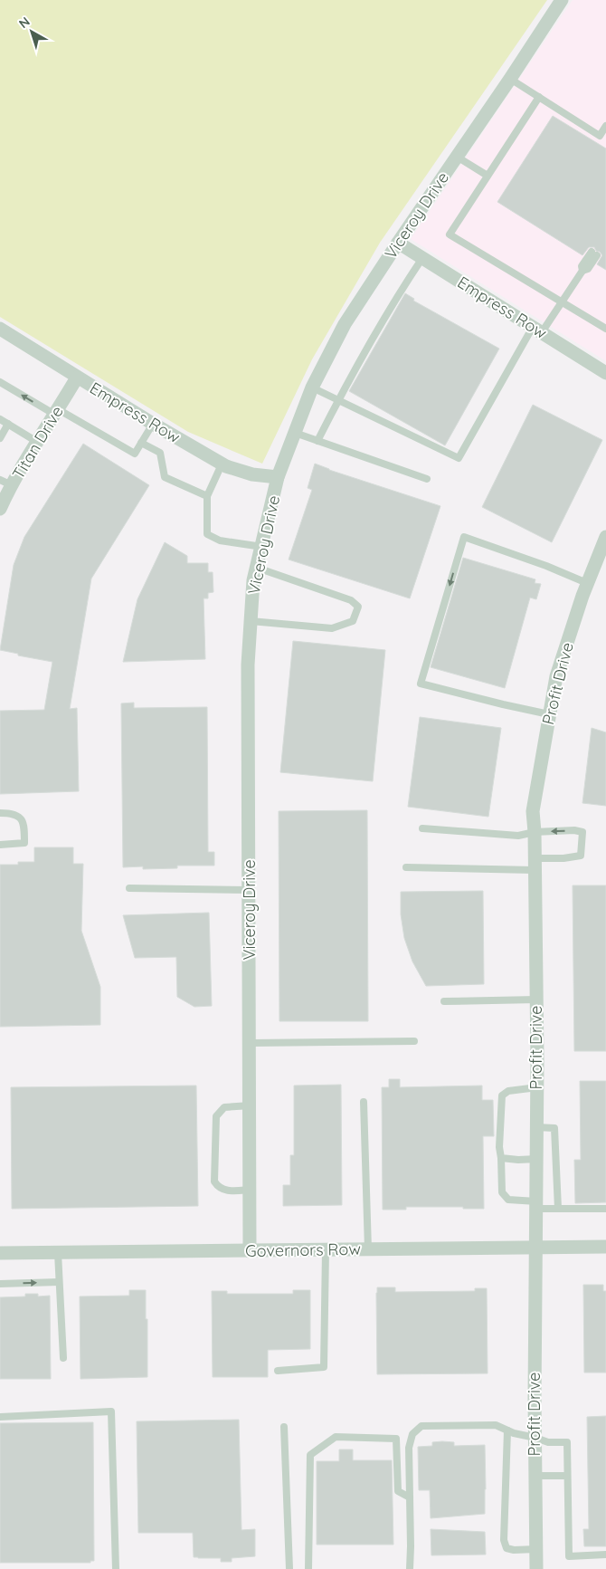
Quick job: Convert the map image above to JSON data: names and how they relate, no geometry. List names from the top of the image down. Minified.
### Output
{"streets":{"street":["Viceroy Drive","Empress Row","Titan Drive","Profit Drive","Governors Row"]},"crossings":[["Viceroy Drive","Empress Row"],["Viceroy Drive","Governors Row"],["Empress Row","Titan Drive"],["Profit Drive","Governors Row"]],"north":"top left"}
